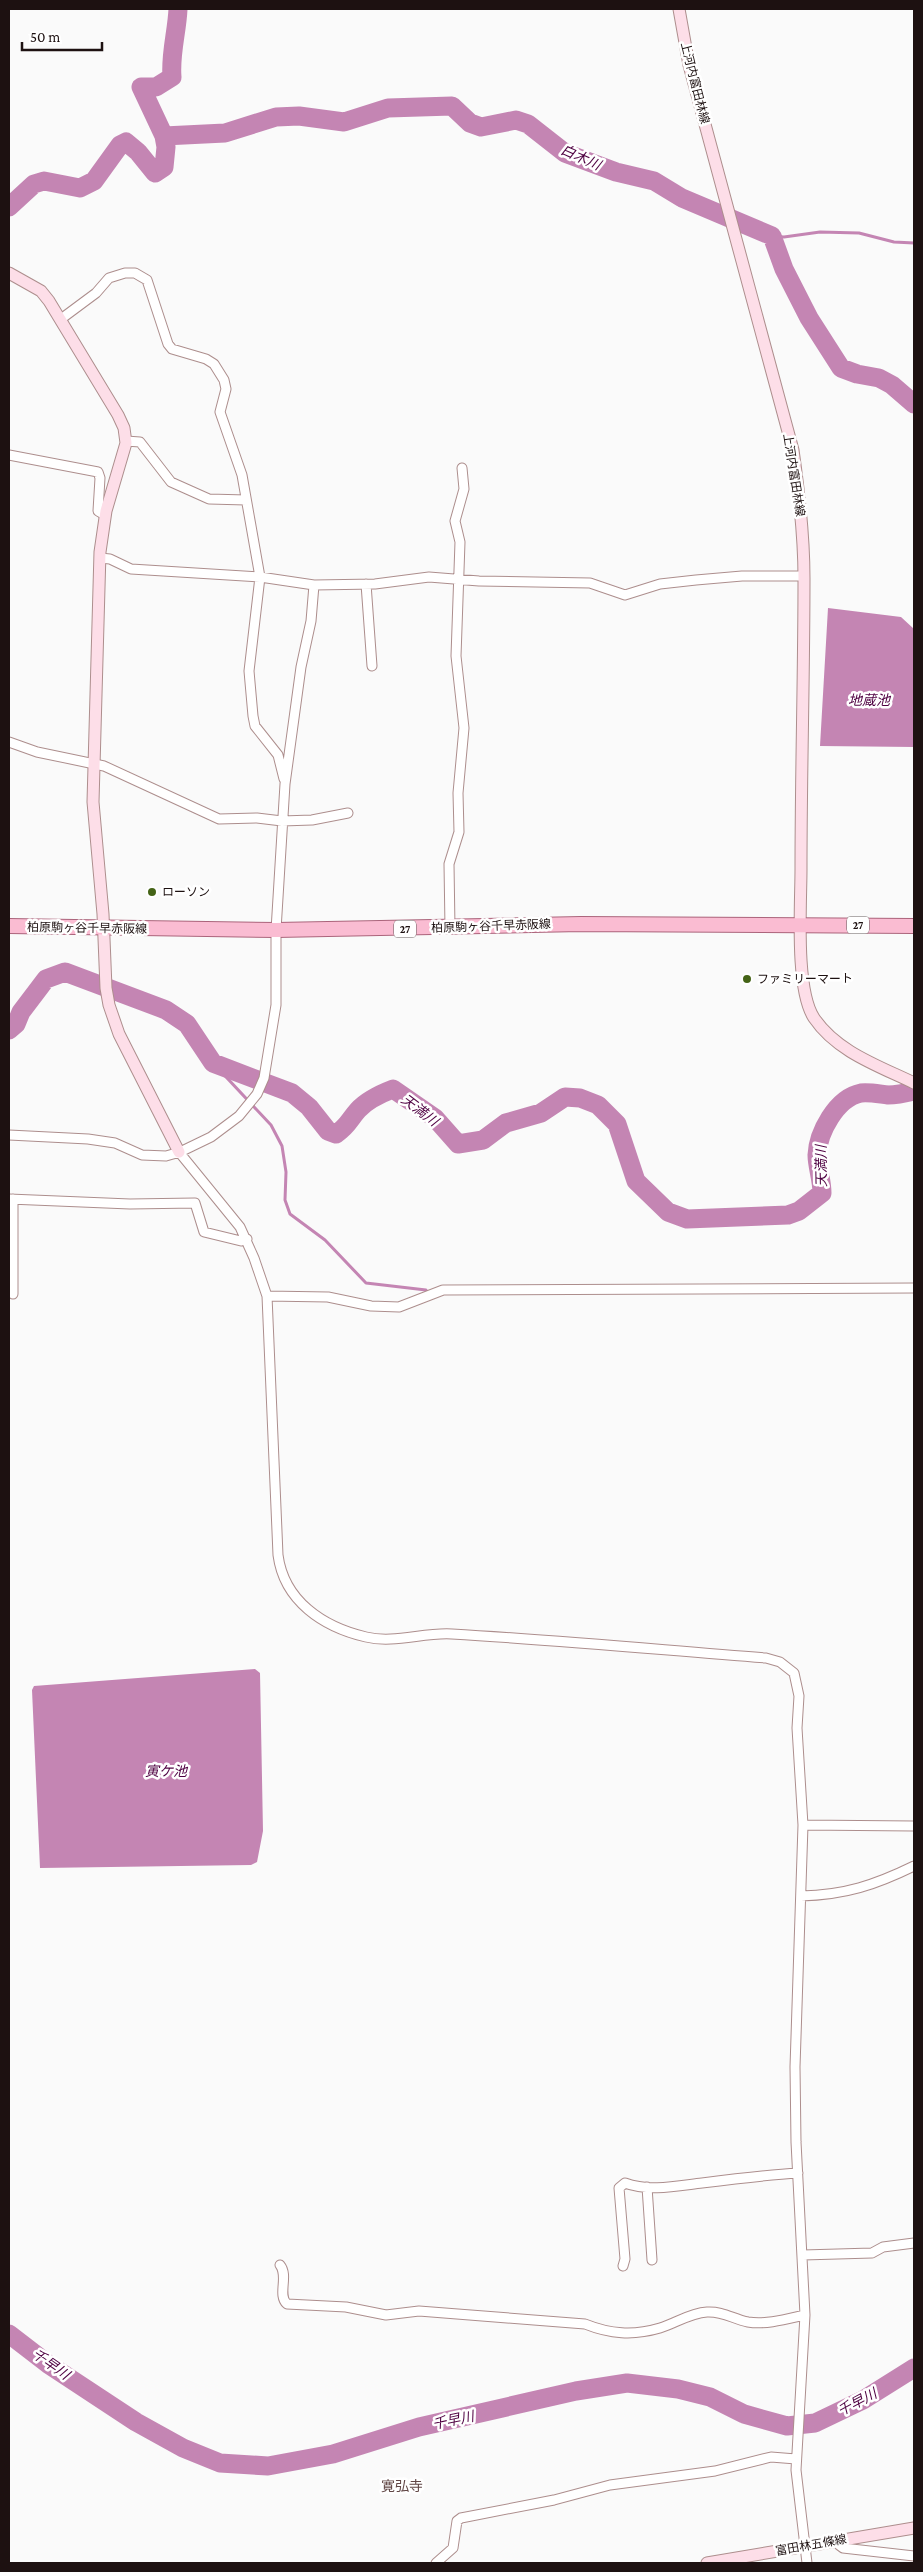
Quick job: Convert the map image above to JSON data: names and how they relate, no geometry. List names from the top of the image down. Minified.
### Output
{"streets":{"main road":["27","柏原駒ヶ谷千早赤阪線"],"street":["上河内富田林線","富田林五條線"]},"crossings":[["上河内富田林線","柏原駒ヶ谷千早赤阪線"]],"districts":["寛弘寺"],"water":["白木川","地蔵池","天満川","寅ケ池","千早川"],"places":["ローソン","ファミリーマート"],"scale_bar":"50 m"}
